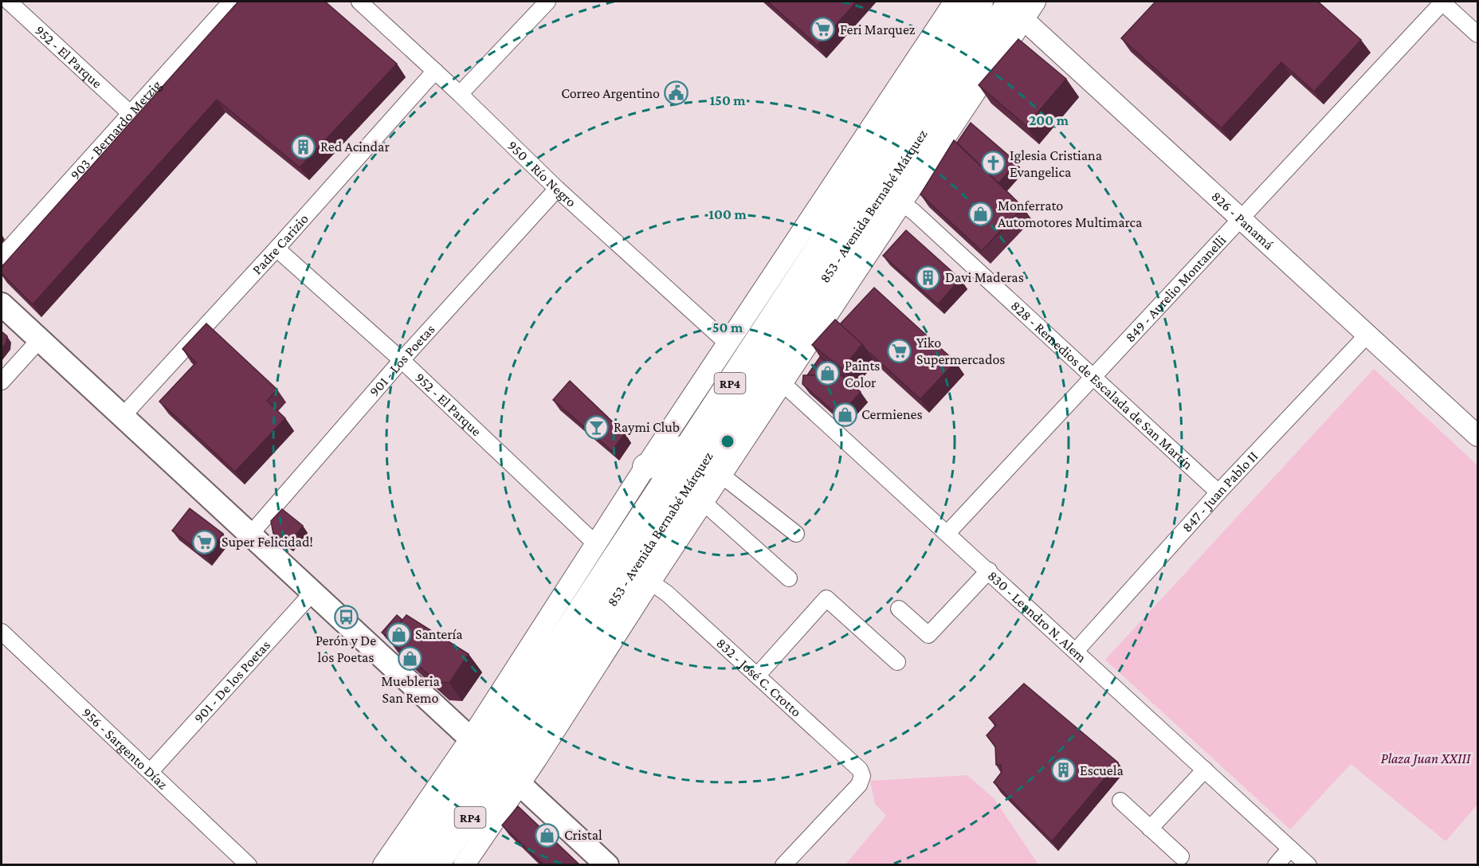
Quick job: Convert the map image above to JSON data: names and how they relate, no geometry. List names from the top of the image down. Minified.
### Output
{"streets":{"main road":["853 - Avenida Bernabé Márquez","RP4"],"street":["952 - El Parque","903 - Bernardo Metzig","950 - Río Negro","826 - Panamá","Padre Carizio","849 - Aurelio Montanelli","901 - Los Poetas","828 - Remedios de Escalada de San Martín","847 - Juan Pablo II","830 - Leandro N. Alem","832 - José C. Crotto","901 - De los Poetas","956 - Sargento Díaz"]},"crossings":[["952 - El Parque","903 - Bernardo Metzig"],["952 - El Parque","853 - Avenida Bernabé Márquez"],["952 - El Parque","Padre Carizio"],["952 - El Parque","901 - Los Poetas"],["950 - Río Negro","853 - Avenida Bernabé Márquez"],["950 - Río Negro","Padre Carizio"],["950 - Río Negro","901 - Los Poetas"],["853 - Avenida Bernabé Márquez","826 - Panamá"],["853 - Avenida Bernabé Márquez","828 - Remedios de Escalada de San Martín"],["853 - Avenida Bernabé Márquez","830 - Leandro N. Alem"],["853 - Avenida Bernabé Márquez","832 - José C. Crotto"],["826 - Panamá","849 - Aurelio Montanelli"],["826 - Panamá","847 - Juan Pablo II"],["849 - Aurelio Montanelli","828 - Remedios de Escalada de San Martín"],["849 - Aurelio Montanelli","830 - Leandro N. Alem"],["828 - Remedios de Escalada de San Martín","847 - Juan Pablo II"],["847 - Juan Pablo II","830 - Leandro N. Alem"],["901 - De los Poetas","956 - Sargento Díaz"]],"parks":["Plaza Juan XXIII"],"places":{"supermarket":["Feri Marquez","Yiko Supermercados","Super Felicidad!"],"public building":["Correo Argentino"],"building":["Red Acindar","Davi Maderas","Escuela"],"church":["Iglesia Cristiana Evangelica"],"shop":["Monferrato Automotores Multimarca","Paints Color","Cermienes","Santería","Muebleria San Remo","Cristal"],"bar":["Raymi Club"],"bus stop":["Perón y De los Poetas"]},"rings":["150 m","200 m","100 m","50 m"]}
